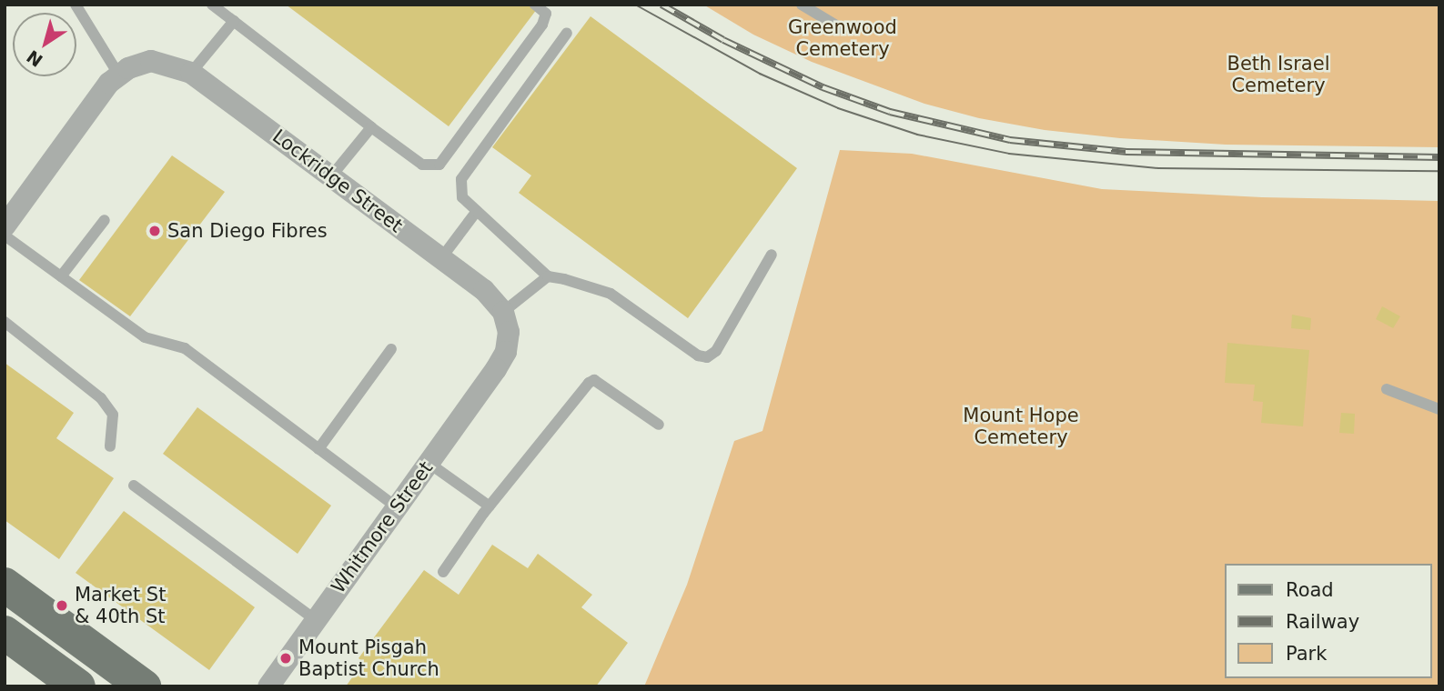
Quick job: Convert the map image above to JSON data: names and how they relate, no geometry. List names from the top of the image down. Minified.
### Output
{"streets":{"street":["Lockridge Street","Whitmore Street"]},"crossings":[["Lockridge Street","Whitmore Street"]],"parks":["Greenwood Cemetery","Beth Israel Cemetery","Mount Hope Cemetery"],"places":["San Diego Fibres","Market St & 40th St","Mount Pisgah Baptist Church"],"legend":["Road","Railway","Park"],"north":"bottom left"}
